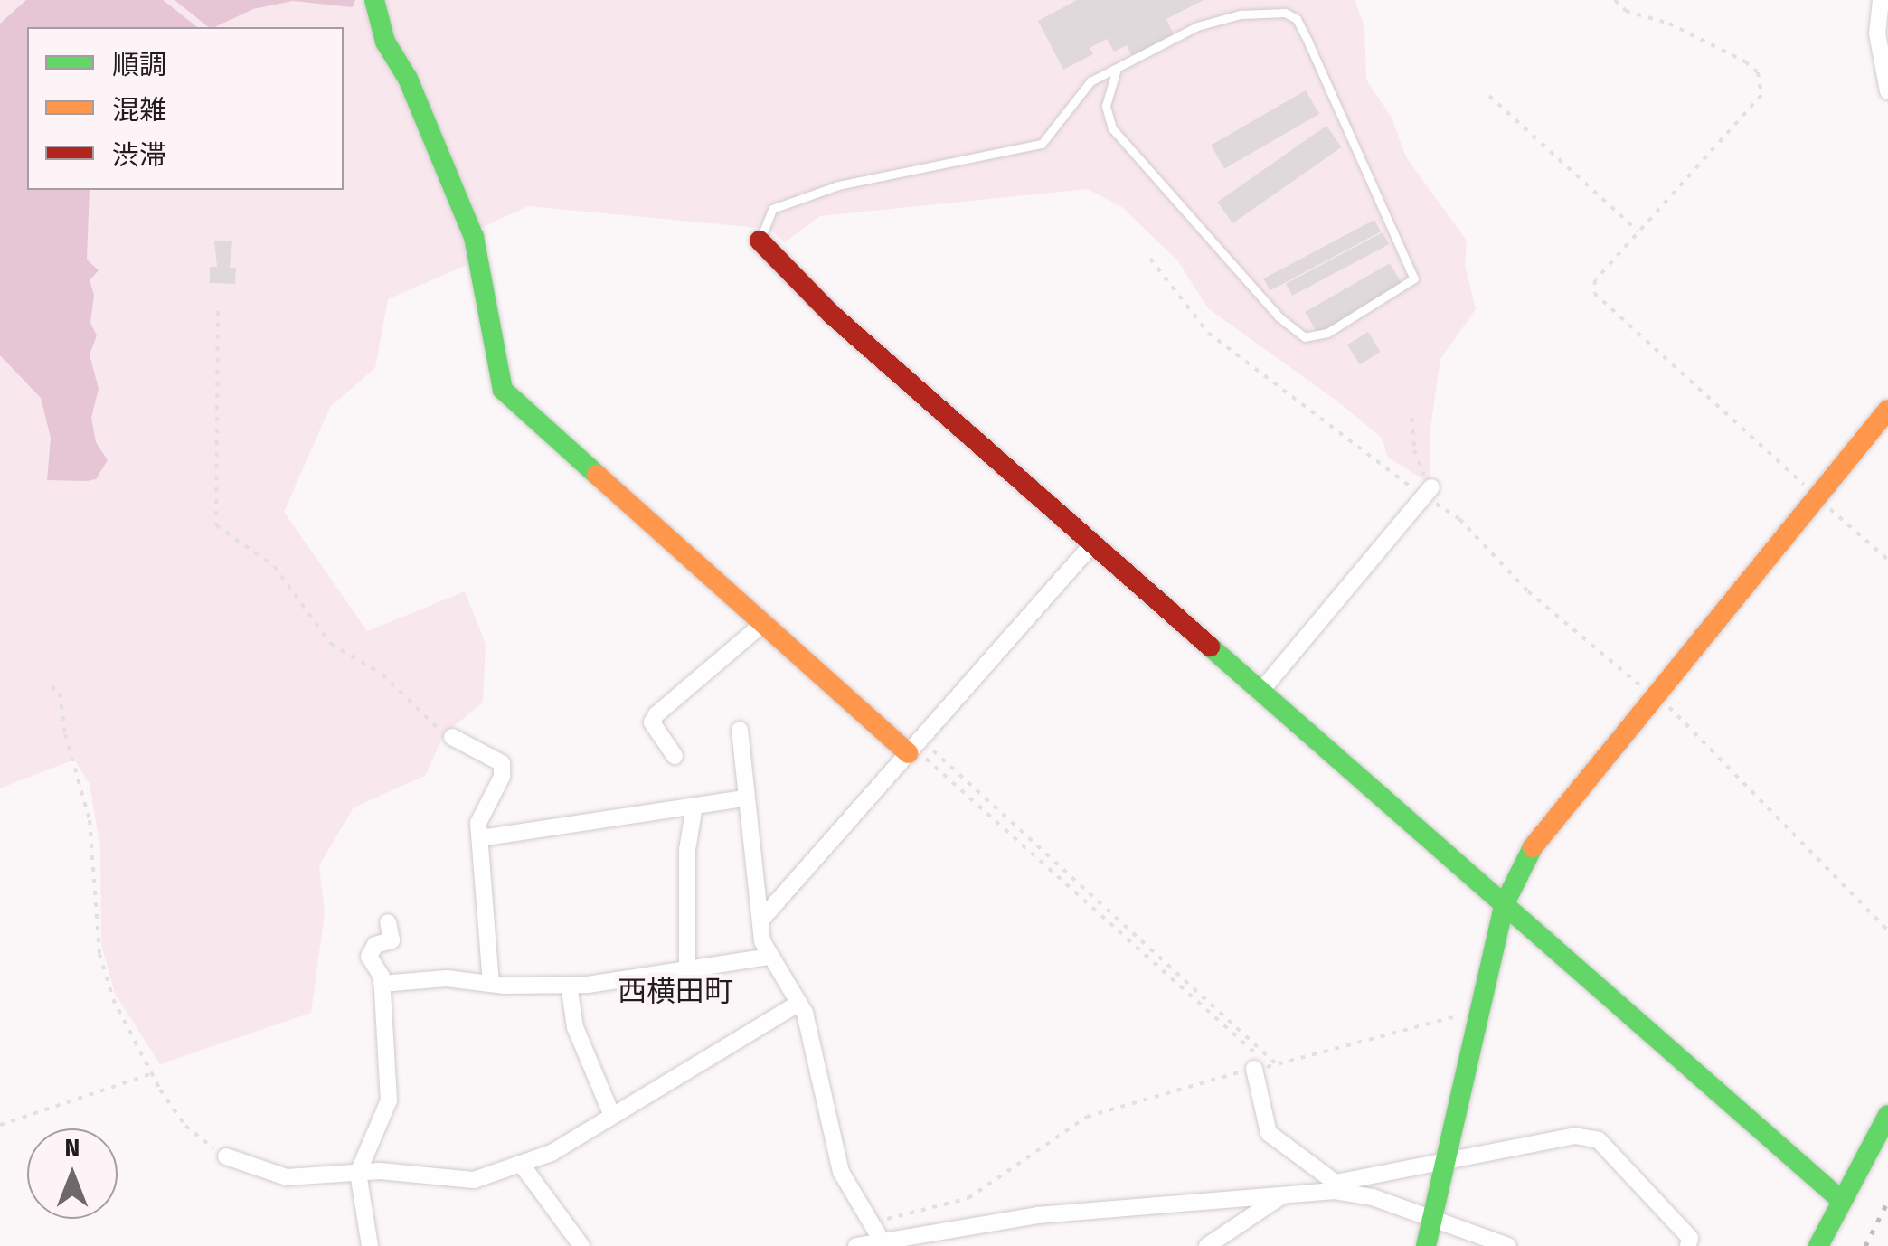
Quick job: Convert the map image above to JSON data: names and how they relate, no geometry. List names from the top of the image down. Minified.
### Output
{"districts":["西横田町"],"legend":["順調","混雑","渋滞"],"north":"top"}
